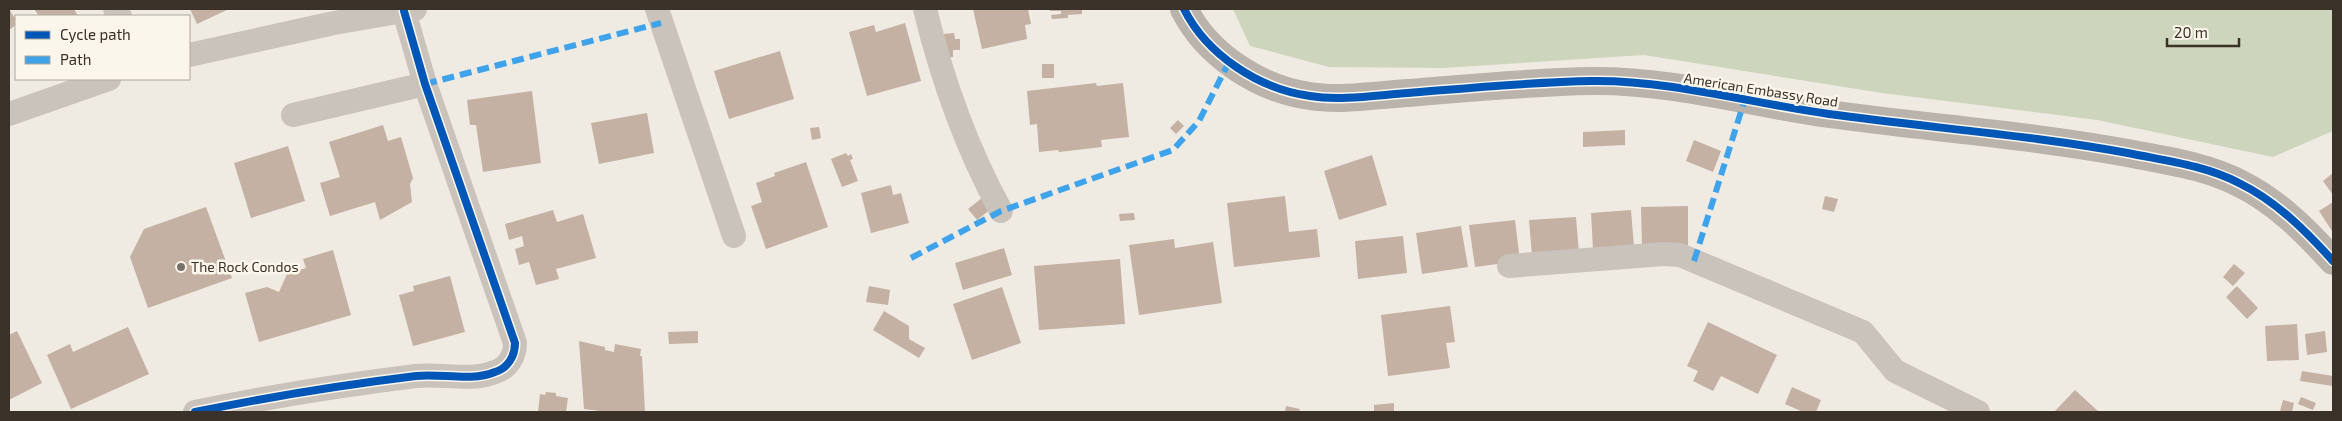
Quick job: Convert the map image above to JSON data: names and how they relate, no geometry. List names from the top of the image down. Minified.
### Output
{"streets":{"street":["American Embassy Road"]},"places":["The Rock Condos"],"legend":["Cycle path","Path"],"scale_bar":"20 m"}
